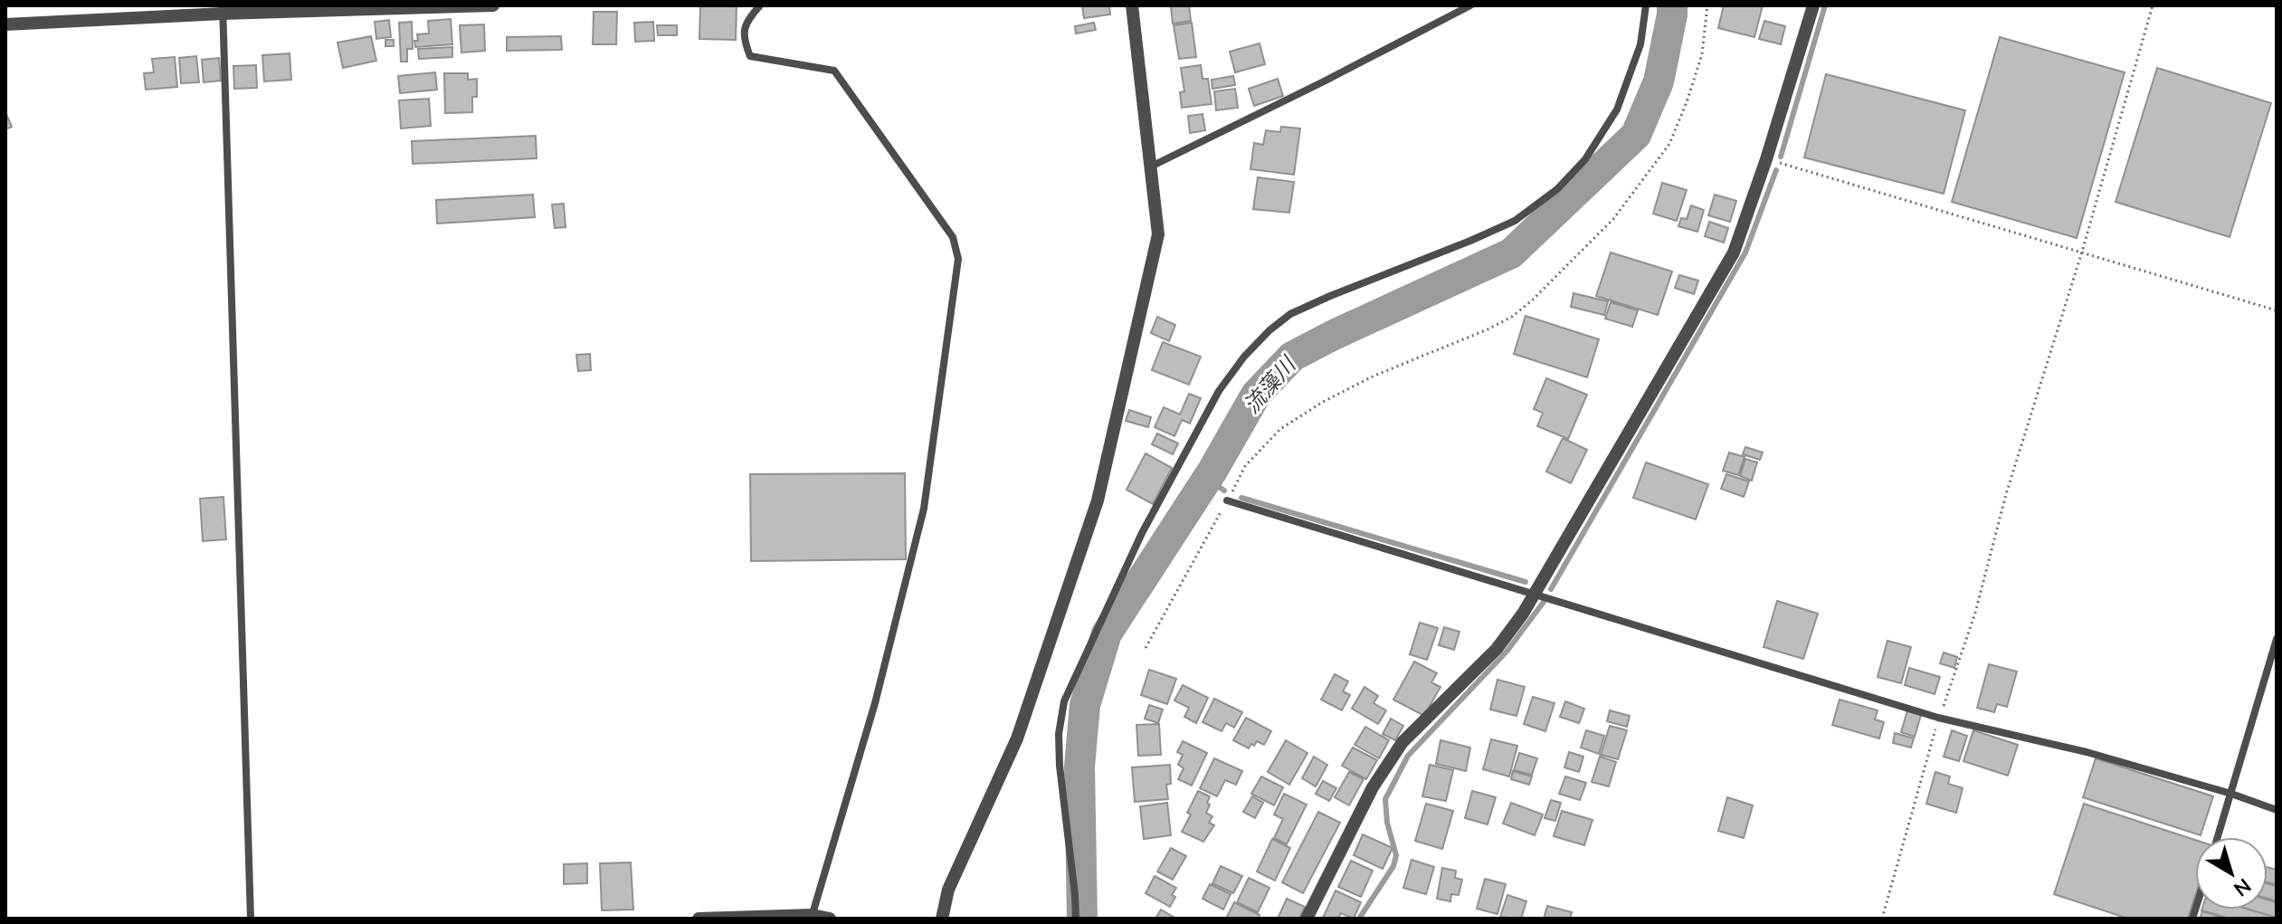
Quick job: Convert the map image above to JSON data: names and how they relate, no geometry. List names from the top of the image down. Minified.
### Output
{"water":["流藻川"],"north":"bottom right"}
